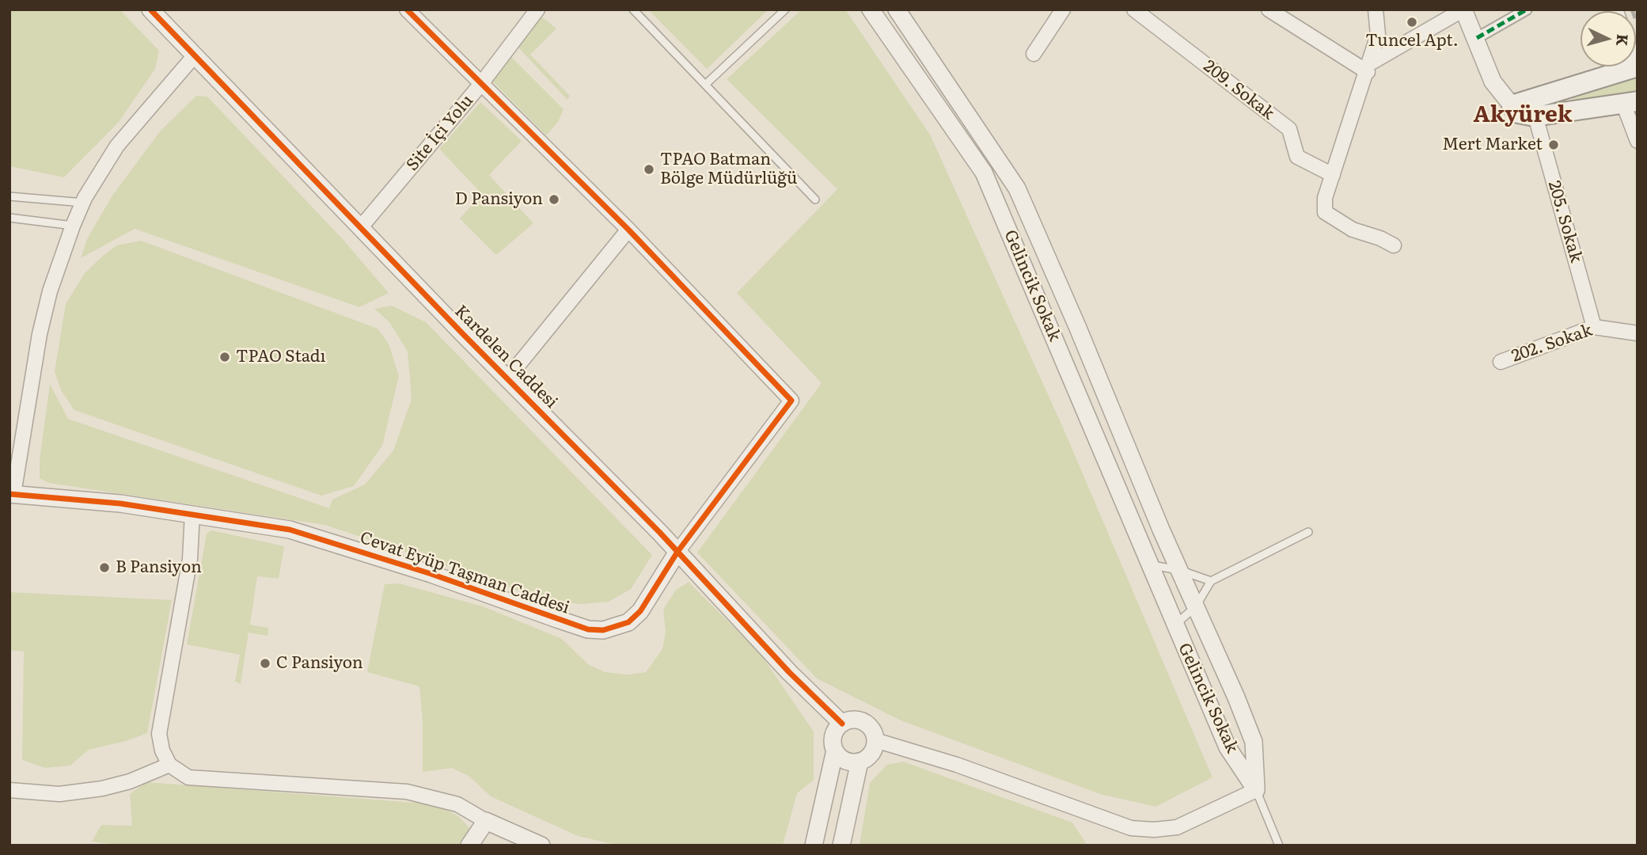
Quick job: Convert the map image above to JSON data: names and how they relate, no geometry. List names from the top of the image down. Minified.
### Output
{"streets":{"street":["209. Sokak","Site İçi Yolu","205. Sokak","Gelincik Sokak","202. Sokak","Kardelen Caddesi","Cevat Eyüp Taşman Caddesi"]},"crossings":[["Site İçi Yolu","Kardelen Caddesi"],["205. Sokak","202. Sokak"],["Kardelen Caddesi","Cevat Eyüp Taşman Caddesi"]],"districts":["Akyürek"],"places":["Tuncel Apt.","Mert Market","TPAO Batman Bölge Müdürlüğü","D Pansiyon","TPAO Stadı","B Pansiyon","C Pansiyon"],"north":"right"}
